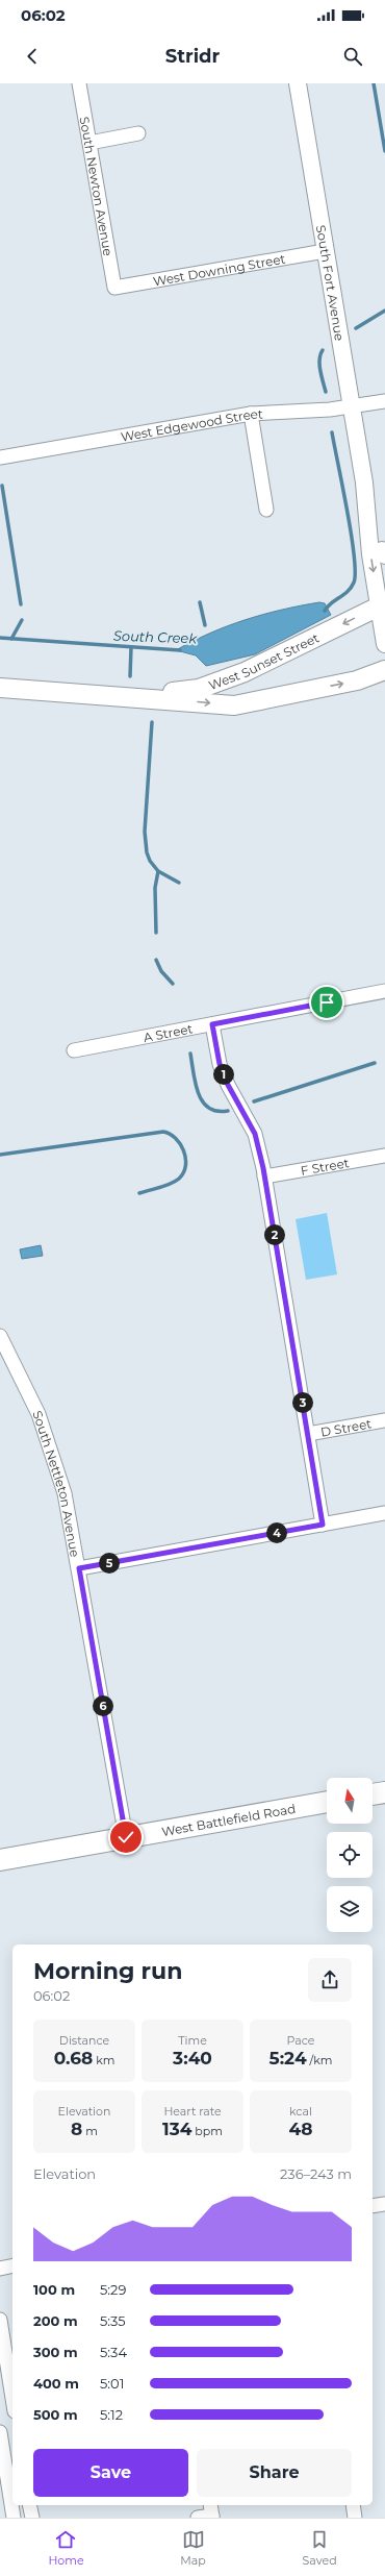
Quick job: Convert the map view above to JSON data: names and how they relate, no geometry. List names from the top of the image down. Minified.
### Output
{"streets":{"main road":["West Sunset Street","West Battlefield Road"],"street":["South Newton Avenue","West Downing Street","South Fort Avenue","West Edgewood Street","A Street","F Street","D Street","South Nettleton Avenue"]},"crossings":[["South Newton Avenue","West Downing Street"],["West Downing Street","South Fort Avenue"],["South Fort Avenue","West Edgewood Street"],["South Fort Avenue","West Sunset Street"],["South Nettleton Avenue","West Battlefield Road"]],"water":["South Creek"],"north":"top","page":{"status":"06:02","header":"Stridr","pins":["1","2","3","4","5","6"],"heading":["Morning run","06:02"],"stats":[["Distance","0.68 km"],["Time","3:40"],["Pace","5:24 /km"],["Elevation","8 m"],["Heart rate","134 bpm"],["kcal","48"]],"chart":["Elevation","236–243 m"],"list":[{"name":"100 m","note":"5:29"},{"name":"200 m","note":"5:35"},{"name":"300 m","note":"5:34"},{"name":"400 m","note":"5:01"},{"name":"500 m","note":"5:12"}],"buttons":["Save","Share"],"tabs":["Home","Map","Saved"]}}
